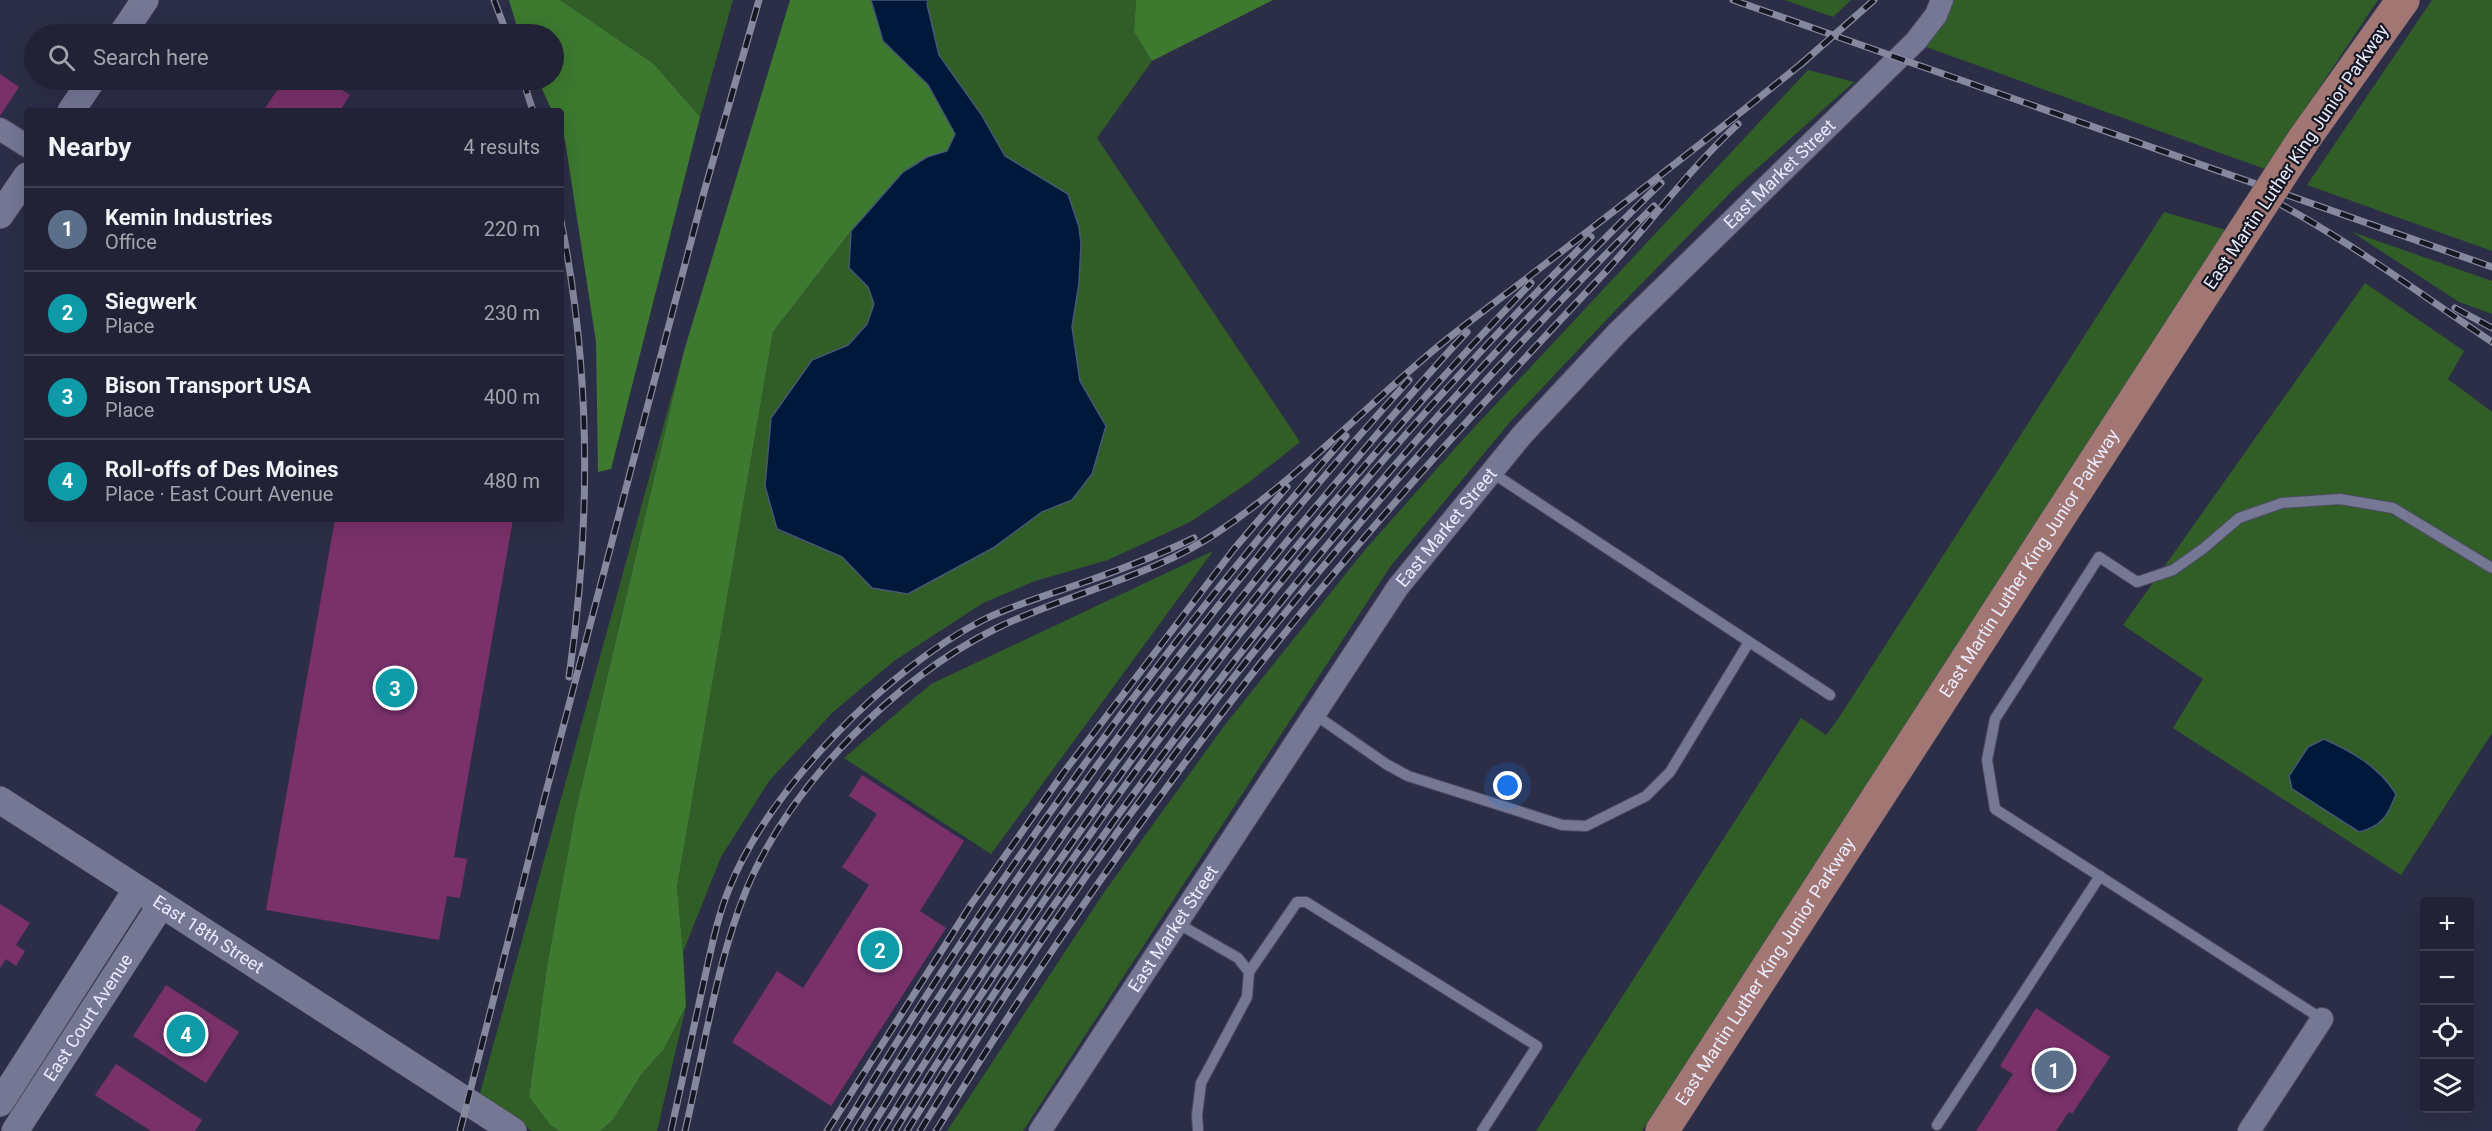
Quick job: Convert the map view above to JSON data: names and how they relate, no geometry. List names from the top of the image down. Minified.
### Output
{"streets":{"main road":["East Martin Luther King Junior Parkway"],"street":["East Market Street","East 18th Street","East Court Avenue"]},"crossings":[["East 18th Street","East Court Avenue"]],"page":{"search":"Search here","heading":["Nearby","4 results"],"list":[{"mark":"1","name":"Kemin Industries","note":"Office","value":"220 m"},{"mark":"2","name":"Siegwerk","note":"Place","value":"230 m"},{"mark":"3","name":"Bison Transport USA","note":"Place","value":"400 m"},{"mark":"4","name":"Roll-offs of Des Moines","note":"Place · East Court Avenue","value":"480 m"}],"pins":["3","2","4","1"],"map_buttons":["+","−"]}}
